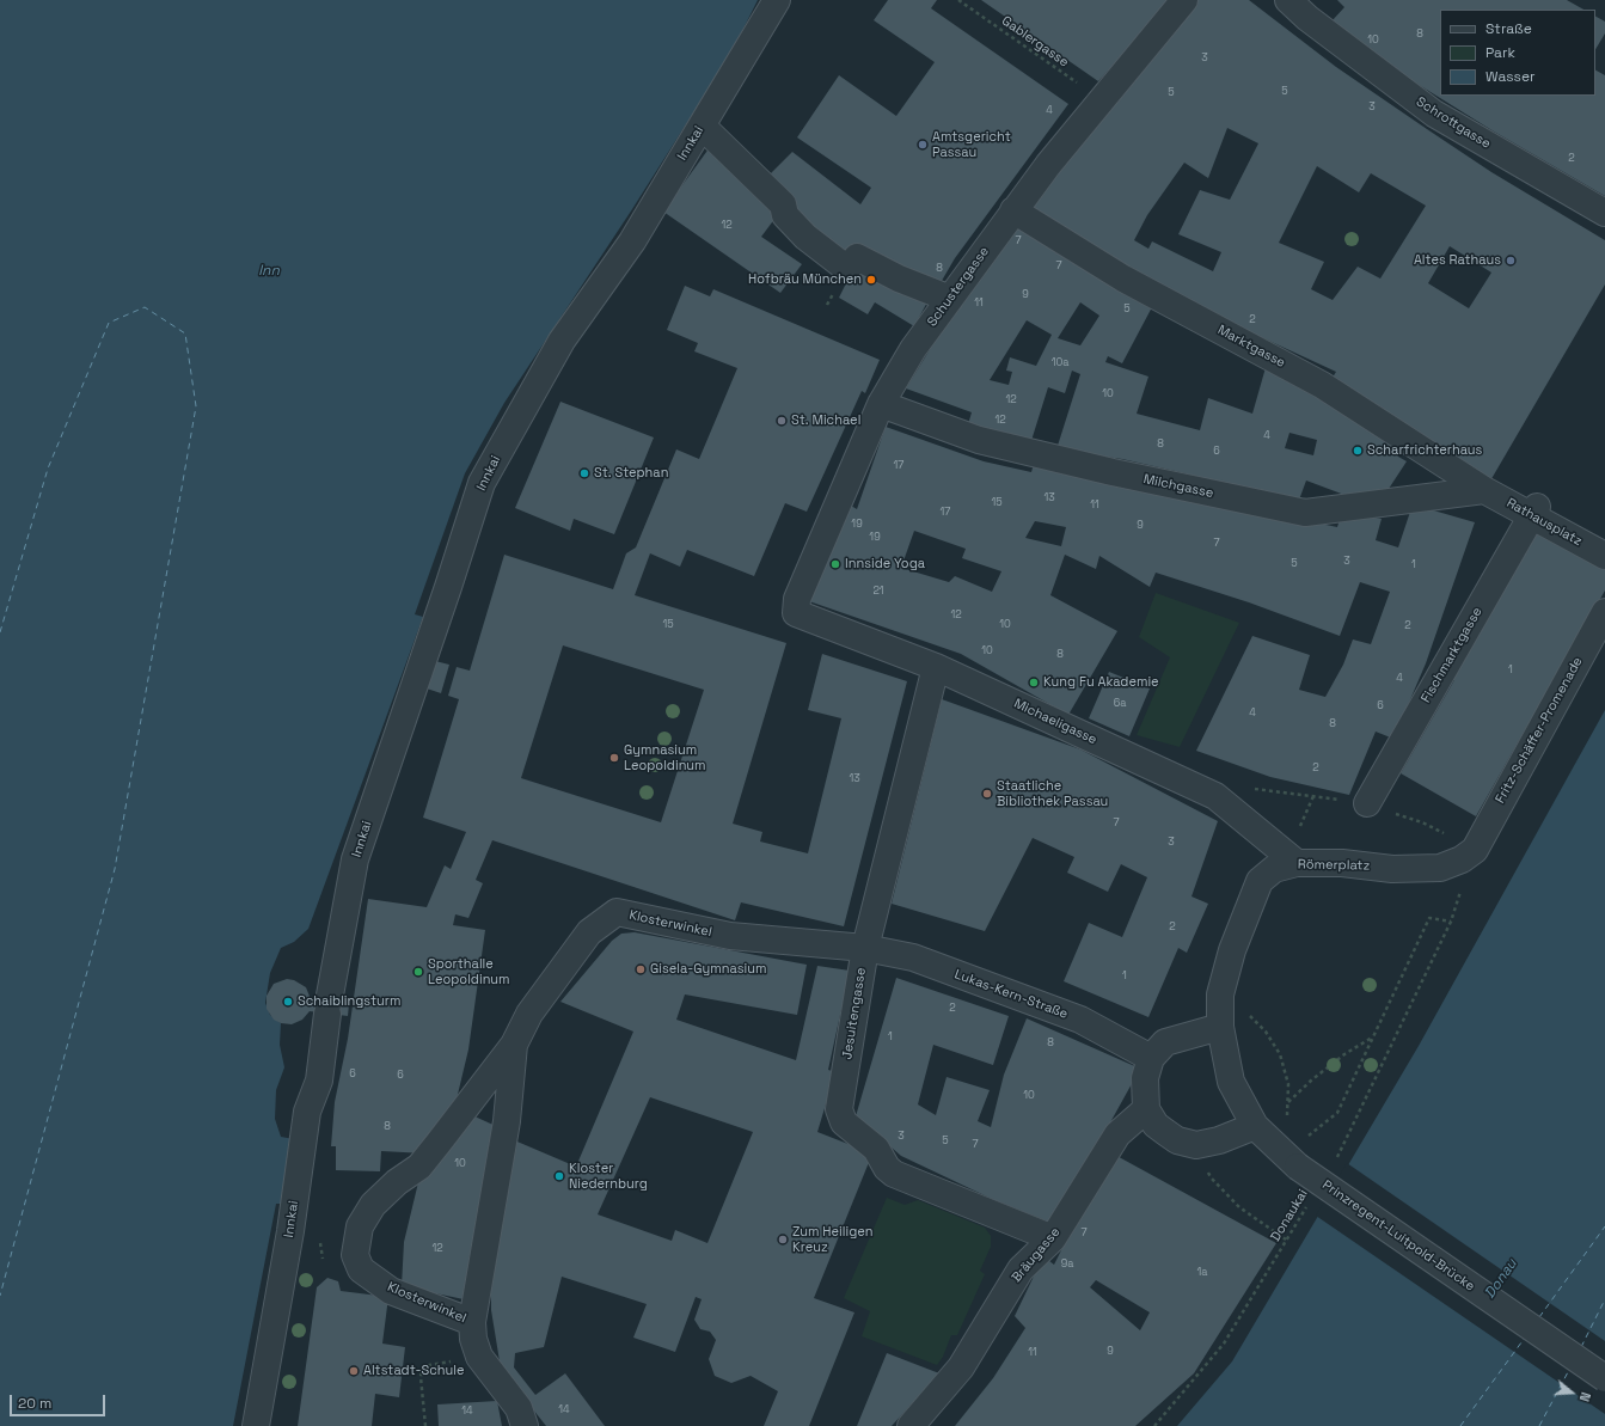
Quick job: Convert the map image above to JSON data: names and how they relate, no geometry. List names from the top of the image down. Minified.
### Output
{"streets":{"street":["Schrottgasse","Innkai","Schustergasse","Marktgasse","Milchgasse","Rathausplatz","Fischmarktgasse","Michaeligasse","Fritz-Schäffer-Promenade","Römerplatz","Klosterwinkel","Lukas-Kern-Straße","Jesuitengasse","Prinzregent-Luitpold-Brücke","Bräugasse"],"path":["Gablergasse","Donaukai"]},"crossings":[["Gablergasse","Schustergasse"],["Schustergasse","Marktgasse"],["Schustergasse","Milchgasse"],["Schustergasse","Michaeligasse"],["Marktgasse","Milchgasse"],["Marktgasse","Rathausplatz"],["Milchgasse","Rathausplatz"],["Rathausplatz","Fischmarktgasse"],["Michaeligasse","Römerplatz"],["Michaeligasse","Jesuitengasse"],["Fritz-Schäffer-Promenade","Römerplatz"],["Römerplatz","Prinzregent-Luitpold-Brücke"],["Klosterwinkel","Lukas-Kern-Straße"],["Klosterwinkel","Jesuitengasse"],["Lukas-Kern-Straße","Jesuitengasse"],["Jesuitengasse","Bräugasse"]],"water":["Inn","Donau"],"places":["Amtsgericht Passau","Altes Rathaus","Hofbräu München","St. Michael","Scharfrichterhaus","St. Stephan","Innside Yoga","Kung Fu Akademie","Gymnasium Leopoldinum","Staatliche Bibliothek Passau","Gisela-Gymnasium","Sporthalle Leopoldinum","Schaiblingsturm","Kloster Niedernburg","Zum Heiligen Kreuz","Altstadt-Schule"],"house_numbers":["8","10","3","5","5","3","4","2","12","7","7","8","9","11","5","2","10a","10","12","12","4","8","6","17","13","15","11","17","19","9","19","7","3","5","1","21","12","15","10","2","10","8","1","4","6a","6","4","8","2","13","7","3","2","1","2","1","8","6","6","10","8","3","5","7","10","7","12","9a","1a","9","11","14","14"],"legend":["Straße","Park","Wasser"],"scale_bar":"20 m","north":"right"}
